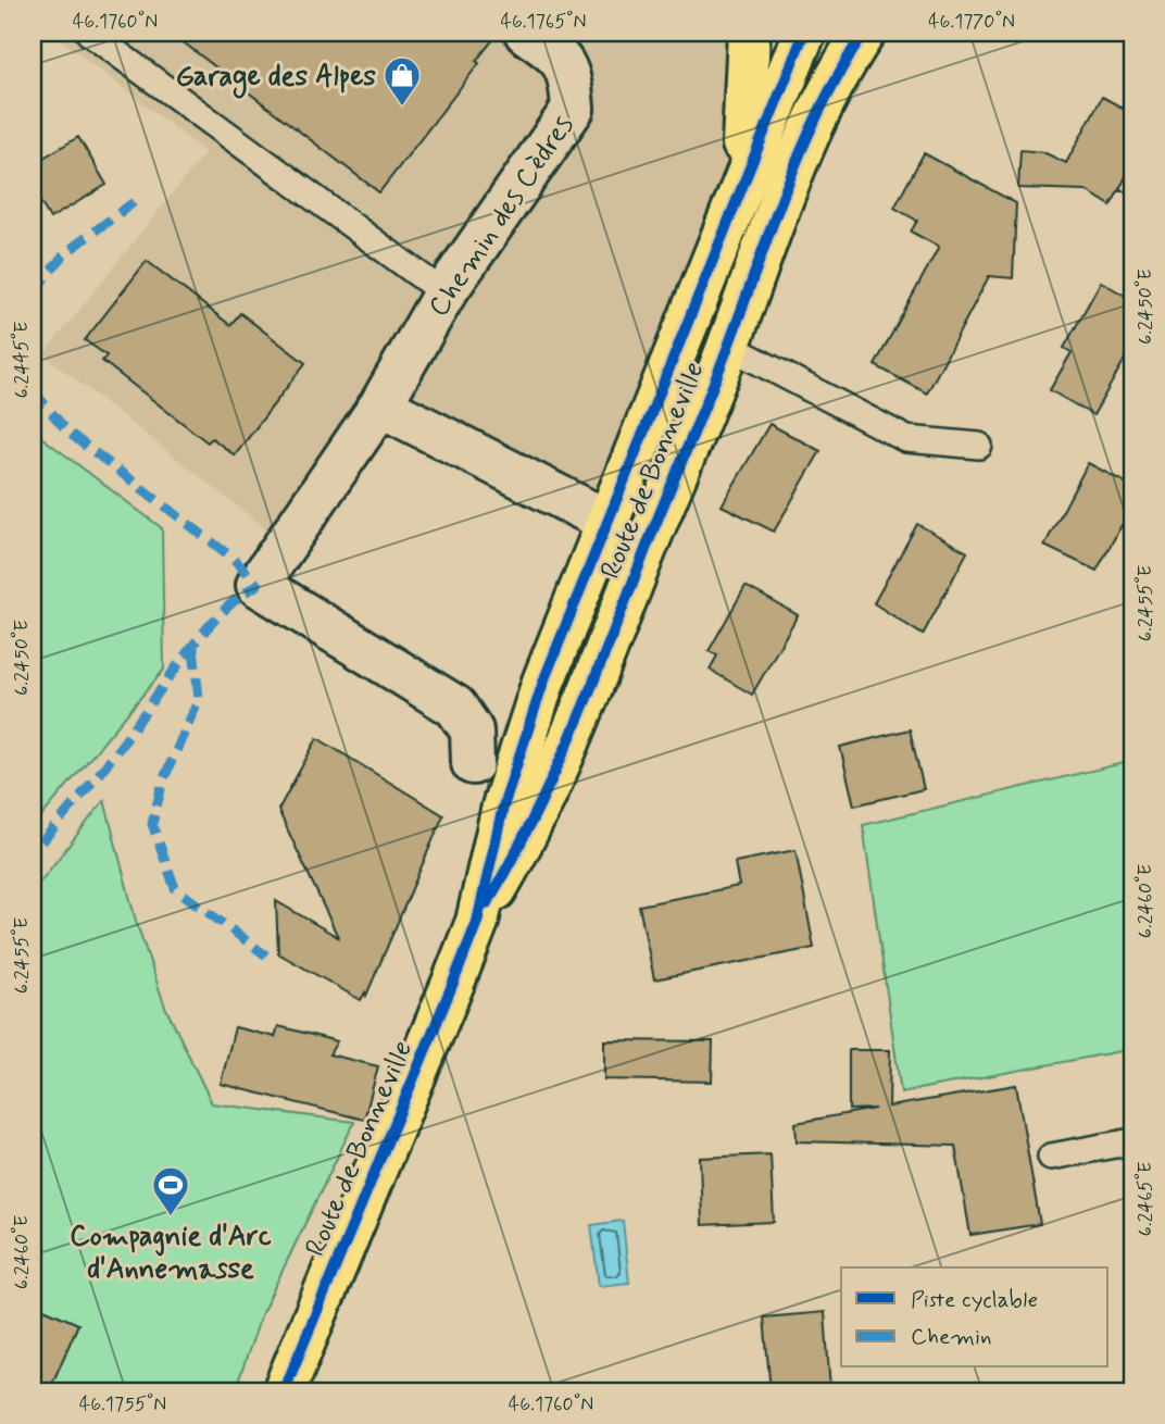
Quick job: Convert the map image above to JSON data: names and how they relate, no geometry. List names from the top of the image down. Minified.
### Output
{"streets":{"main road":["Route de Bonneville"],"street":["Chemin des Cèdres"]},"places":{"shop":["Garage des Alpes"],"sports":["Compagnie d'Arc d'Annemasse"]},"legend":["Piste cyclable","Chemin"],"coordinates":["46.1760°N","46.1765°N","46.1770°N","6.2450°E","6.2445°E","6.2455°E","6.2460°E","6.2465°E","46.1755°N"]}
